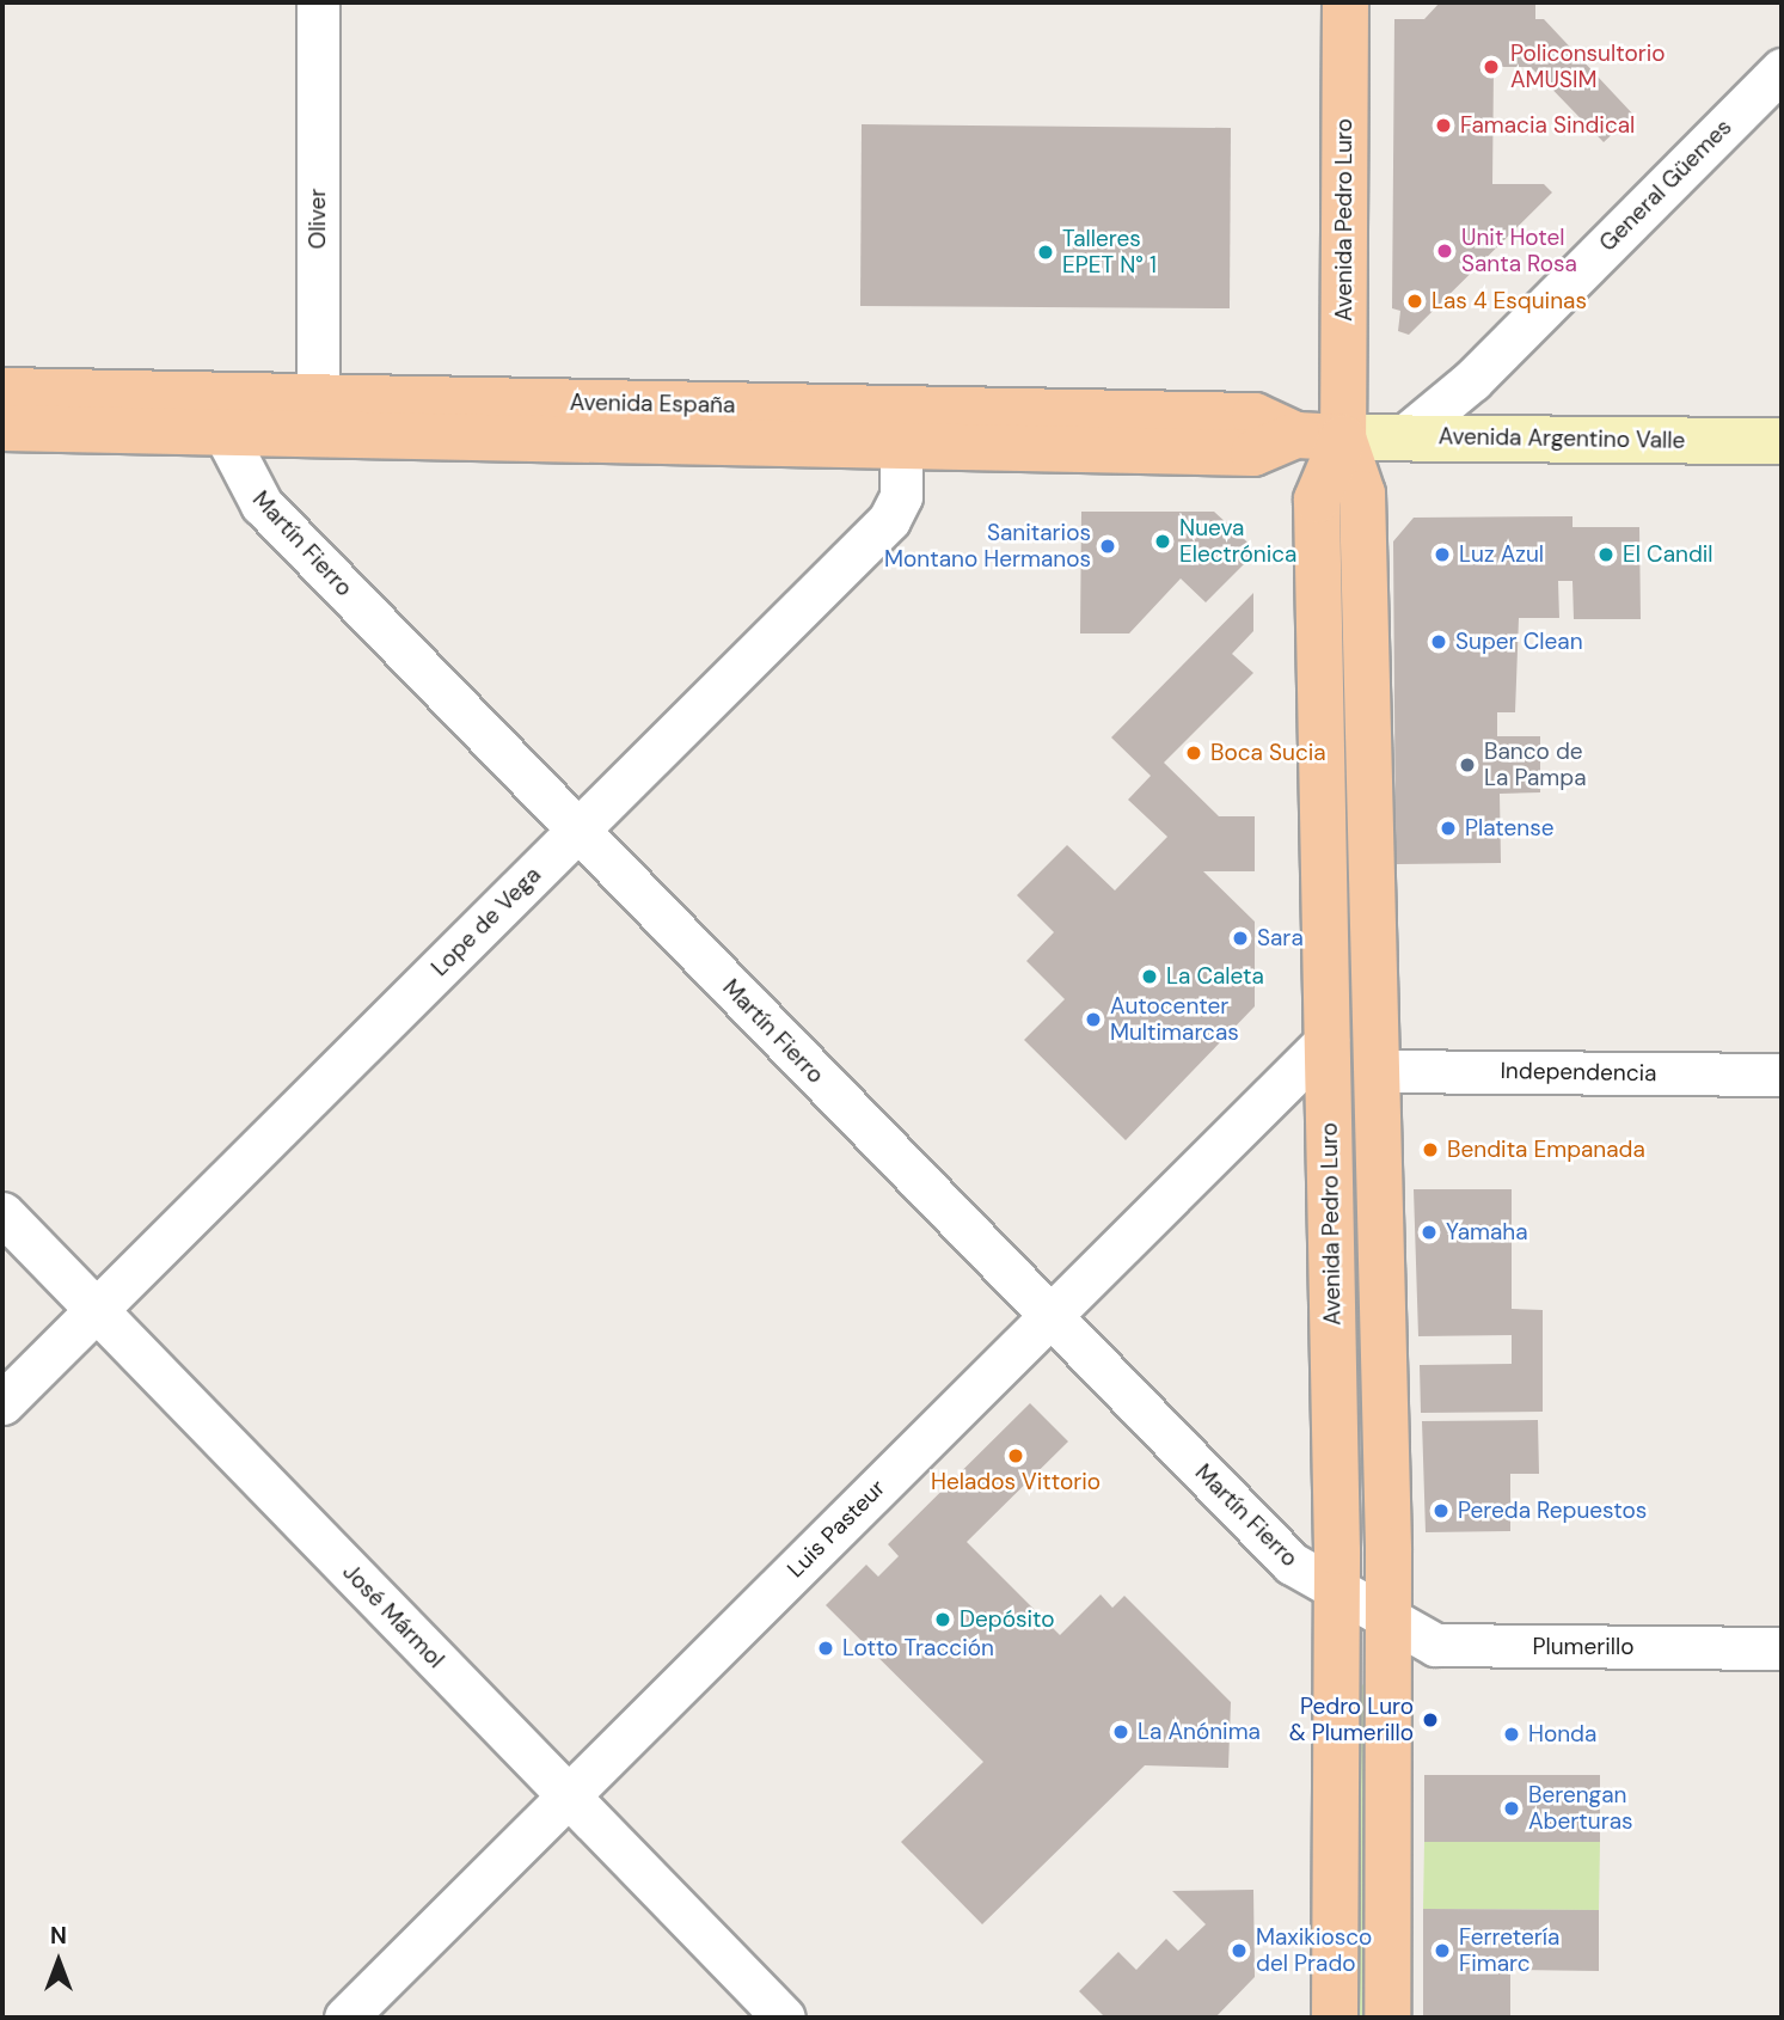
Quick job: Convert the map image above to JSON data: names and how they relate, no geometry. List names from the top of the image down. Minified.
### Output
{"streets":{"main road":["Avenida Pedro Luro","Avenida España","Avenida Argentino Valle"],"street":["General Güemes","Oliver","Martín Fierro","Lope de Vega","Independencia","Luis Pasteur","José Mármol","Plumerillo"]},"crossings":[["General Güemes","Avenida Argentino Valle"],["Oliver","Avenida España"],["Avenida Pedro Luro","Avenida España"],["Avenida Pedro Luro","Avenida Argentino Valle"],["Avenida Pedro Luro","Martín Fierro"],["Avenida Pedro Luro","Independencia"],["Avenida Pedro Luro","Luis Pasteur"],["Avenida Pedro Luro","Plumerillo"],["Avenida España","Avenida Argentino Valle"],["Avenida España","Martín Fierro"],["Avenida España","Lope de Vega"],["Martín Fierro","Lope de Vega"],["Martín Fierro","Luis Pasteur"],["Martín Fierro","Plumerillo"],["Lope de Vega","José Mármol"],["Luis Pasteur","José Mármol"]],"places":["Policonsultorio AMUSIM","Famacia Sindical","Unit Hotel Santa Rosa","Talleres EPET N° 1","Las 4 Esquinas","Nueva Electrónica","Sanitarios Montano Hermanos","Luz Azul","El Candil","Super Clean","Boca Sucia","Banco de La Pampa","Platense","Sara","La Caleta","Autocenter Multimarcas","Bendita Empanada","Yamaha","Helados Vittorio","Pereda Repuestos","Depósito","Lotto Tracción","Pedro Luro & Plumerillo","La Anónima","Honda","Berengan Aberturas","Maxikiosco del Prado","Ferretería Fimarc"],"north":"top"}
